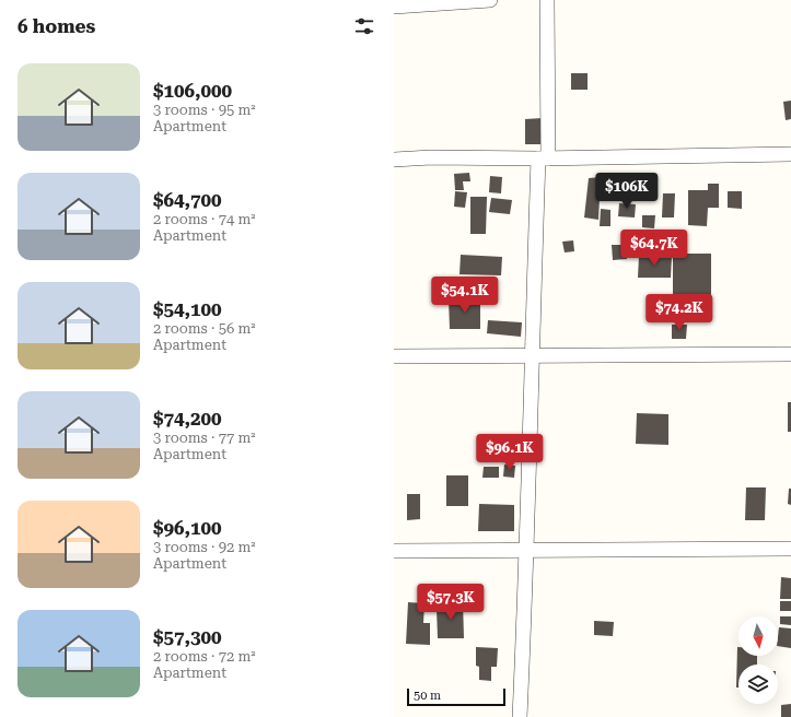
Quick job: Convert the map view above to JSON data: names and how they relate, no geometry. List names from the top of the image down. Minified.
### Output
{"scale_bar":"50 m","north":"bottom","page":{"heading":"6 homes","list":[{"name":"$106,000","note":"3 rooms · 95 m² · Apartment"},{"name":"$64,700","note":"2 rooms · 74 m² · Apartment"},{"name":"$54,100","note":"2 rooms · 56 m² · Apartment"},{"name":"$74,200","note":"3 rooms · 77 m² · Apartment"},{"name":"$96,100","note":"3 rooms · 92 m² · Apartment"},{"name":"$57,300","note":"2 rooms · 72 m² · Apartment"}],"price":["$106K","$64.7K","$54.1K","$74.2K","$96.1K","$57.3K"],"scale":"50 m"}}
